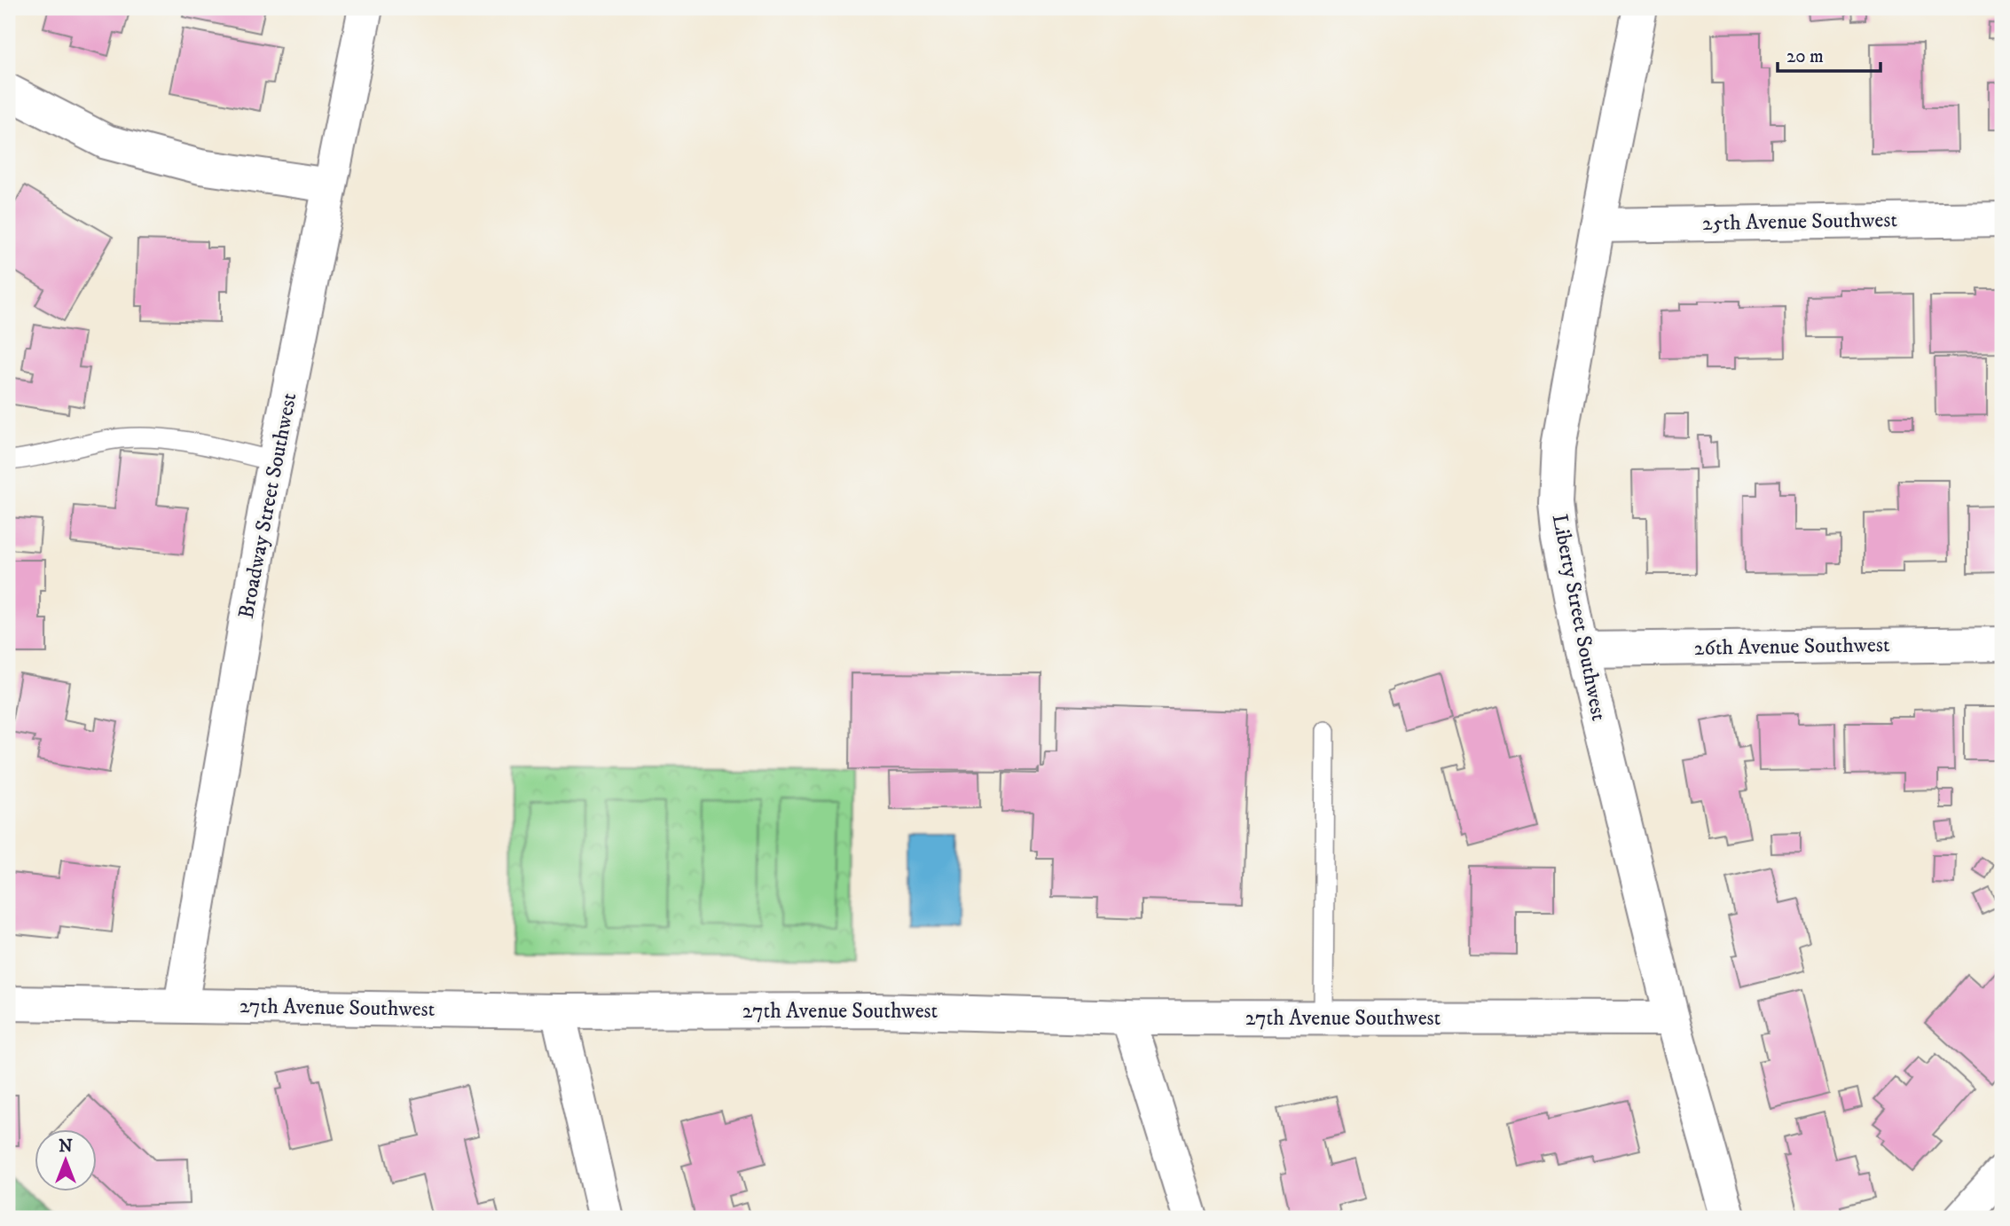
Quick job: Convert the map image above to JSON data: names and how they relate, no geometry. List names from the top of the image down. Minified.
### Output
{"streets":{"street":["25th Avenue Southwest","Broadway Street Southwest","Liberty Street Southwest","26th Avenue Southwest","27th Avenue Southwest"]},"crossings":[["25th Avenue Southwest","Liberty Street Southwest"],["Broadway Street Southwest","27th Avenue Southwest"],["Liberty Street Southwest","26th Avenue Southwest"],["Liberty Street Southwest","27th Avenue Southwest"]],"scale_bar":"20 m","north":"top"}
